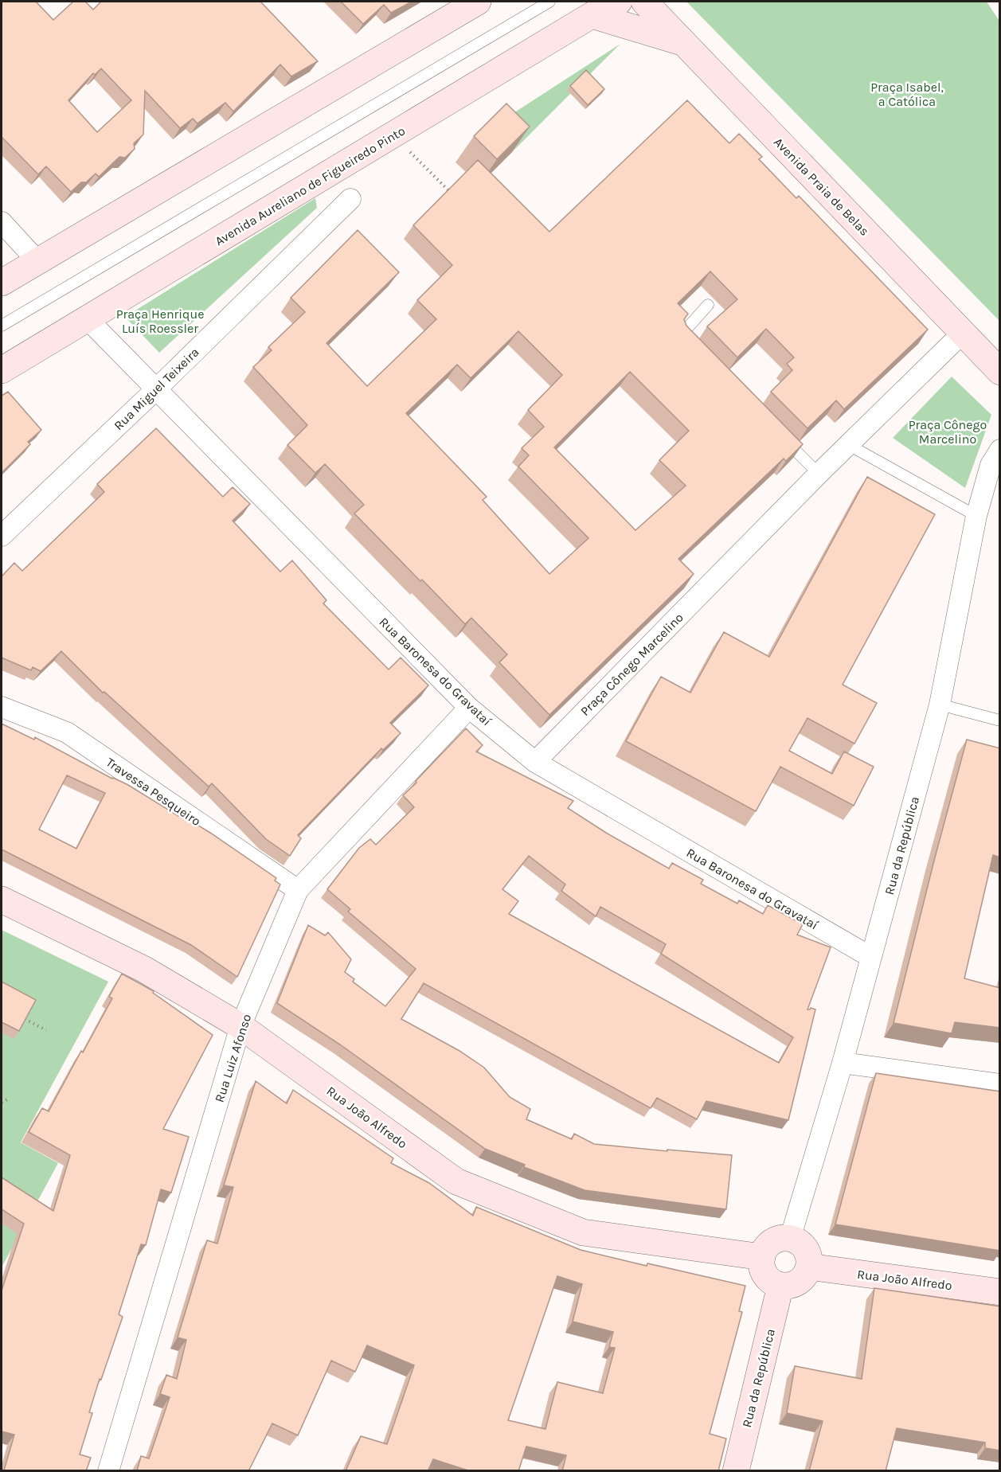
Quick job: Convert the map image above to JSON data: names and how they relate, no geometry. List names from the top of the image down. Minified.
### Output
{"streets":{"main road":["Avenida Aureliano de Figueiredo Pinto","Avenida Praia de Belas","Rua da República","Rua João Alfredo"],"street":["Rua Miguel Teixeira","Praça Cônego Marcelino","Rua Baronesa do Gravataí","Travessa Pesqueiro","Rua Luiz Afonso"]},"crossings":[["Avenida Aureliano de Figueiredo Pinto","Rua Baronesa do Gravataí"],["Avenida Praia de Belas","Praça Cônego Marcelino"],["Rua Miguel Teixeira","Rua Baronesa do Gravataí"],["Praça Cônego Marcelino","Rua Baronesa do Gravataí"],["Rua Baronesa do Gravataí","Rua da República"],["Rua Baronesa do Gravataí","Rua Luiz Afonso"],["Travessa Pesqueiro","Rua Luiz Afonso"],["Rua da República","Rua João Alfredo"],["Rua Luiz Afonso","Rua João Alfredo"]],"parks":["Praça Isabel, a Católica","Praça Henrique Luís Roessler","Praça Cônego Marcelino"]}
